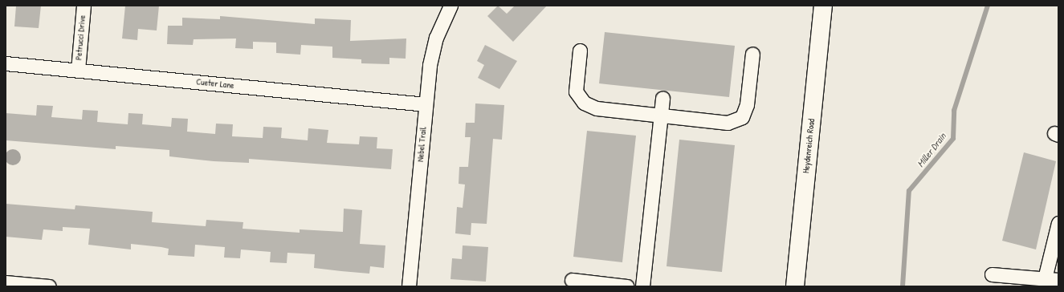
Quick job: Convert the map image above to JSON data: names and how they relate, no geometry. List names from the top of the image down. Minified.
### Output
{"streets":{"street":["Petrucci Drive","Cueter Lane","Nebel Trail","Heydenreich Road"]},"crossings":[["Petrucci Drive","Cueter Lane"],["Cueter Lane","Nebel Trail"]],"water":["Miller Drain"]}
